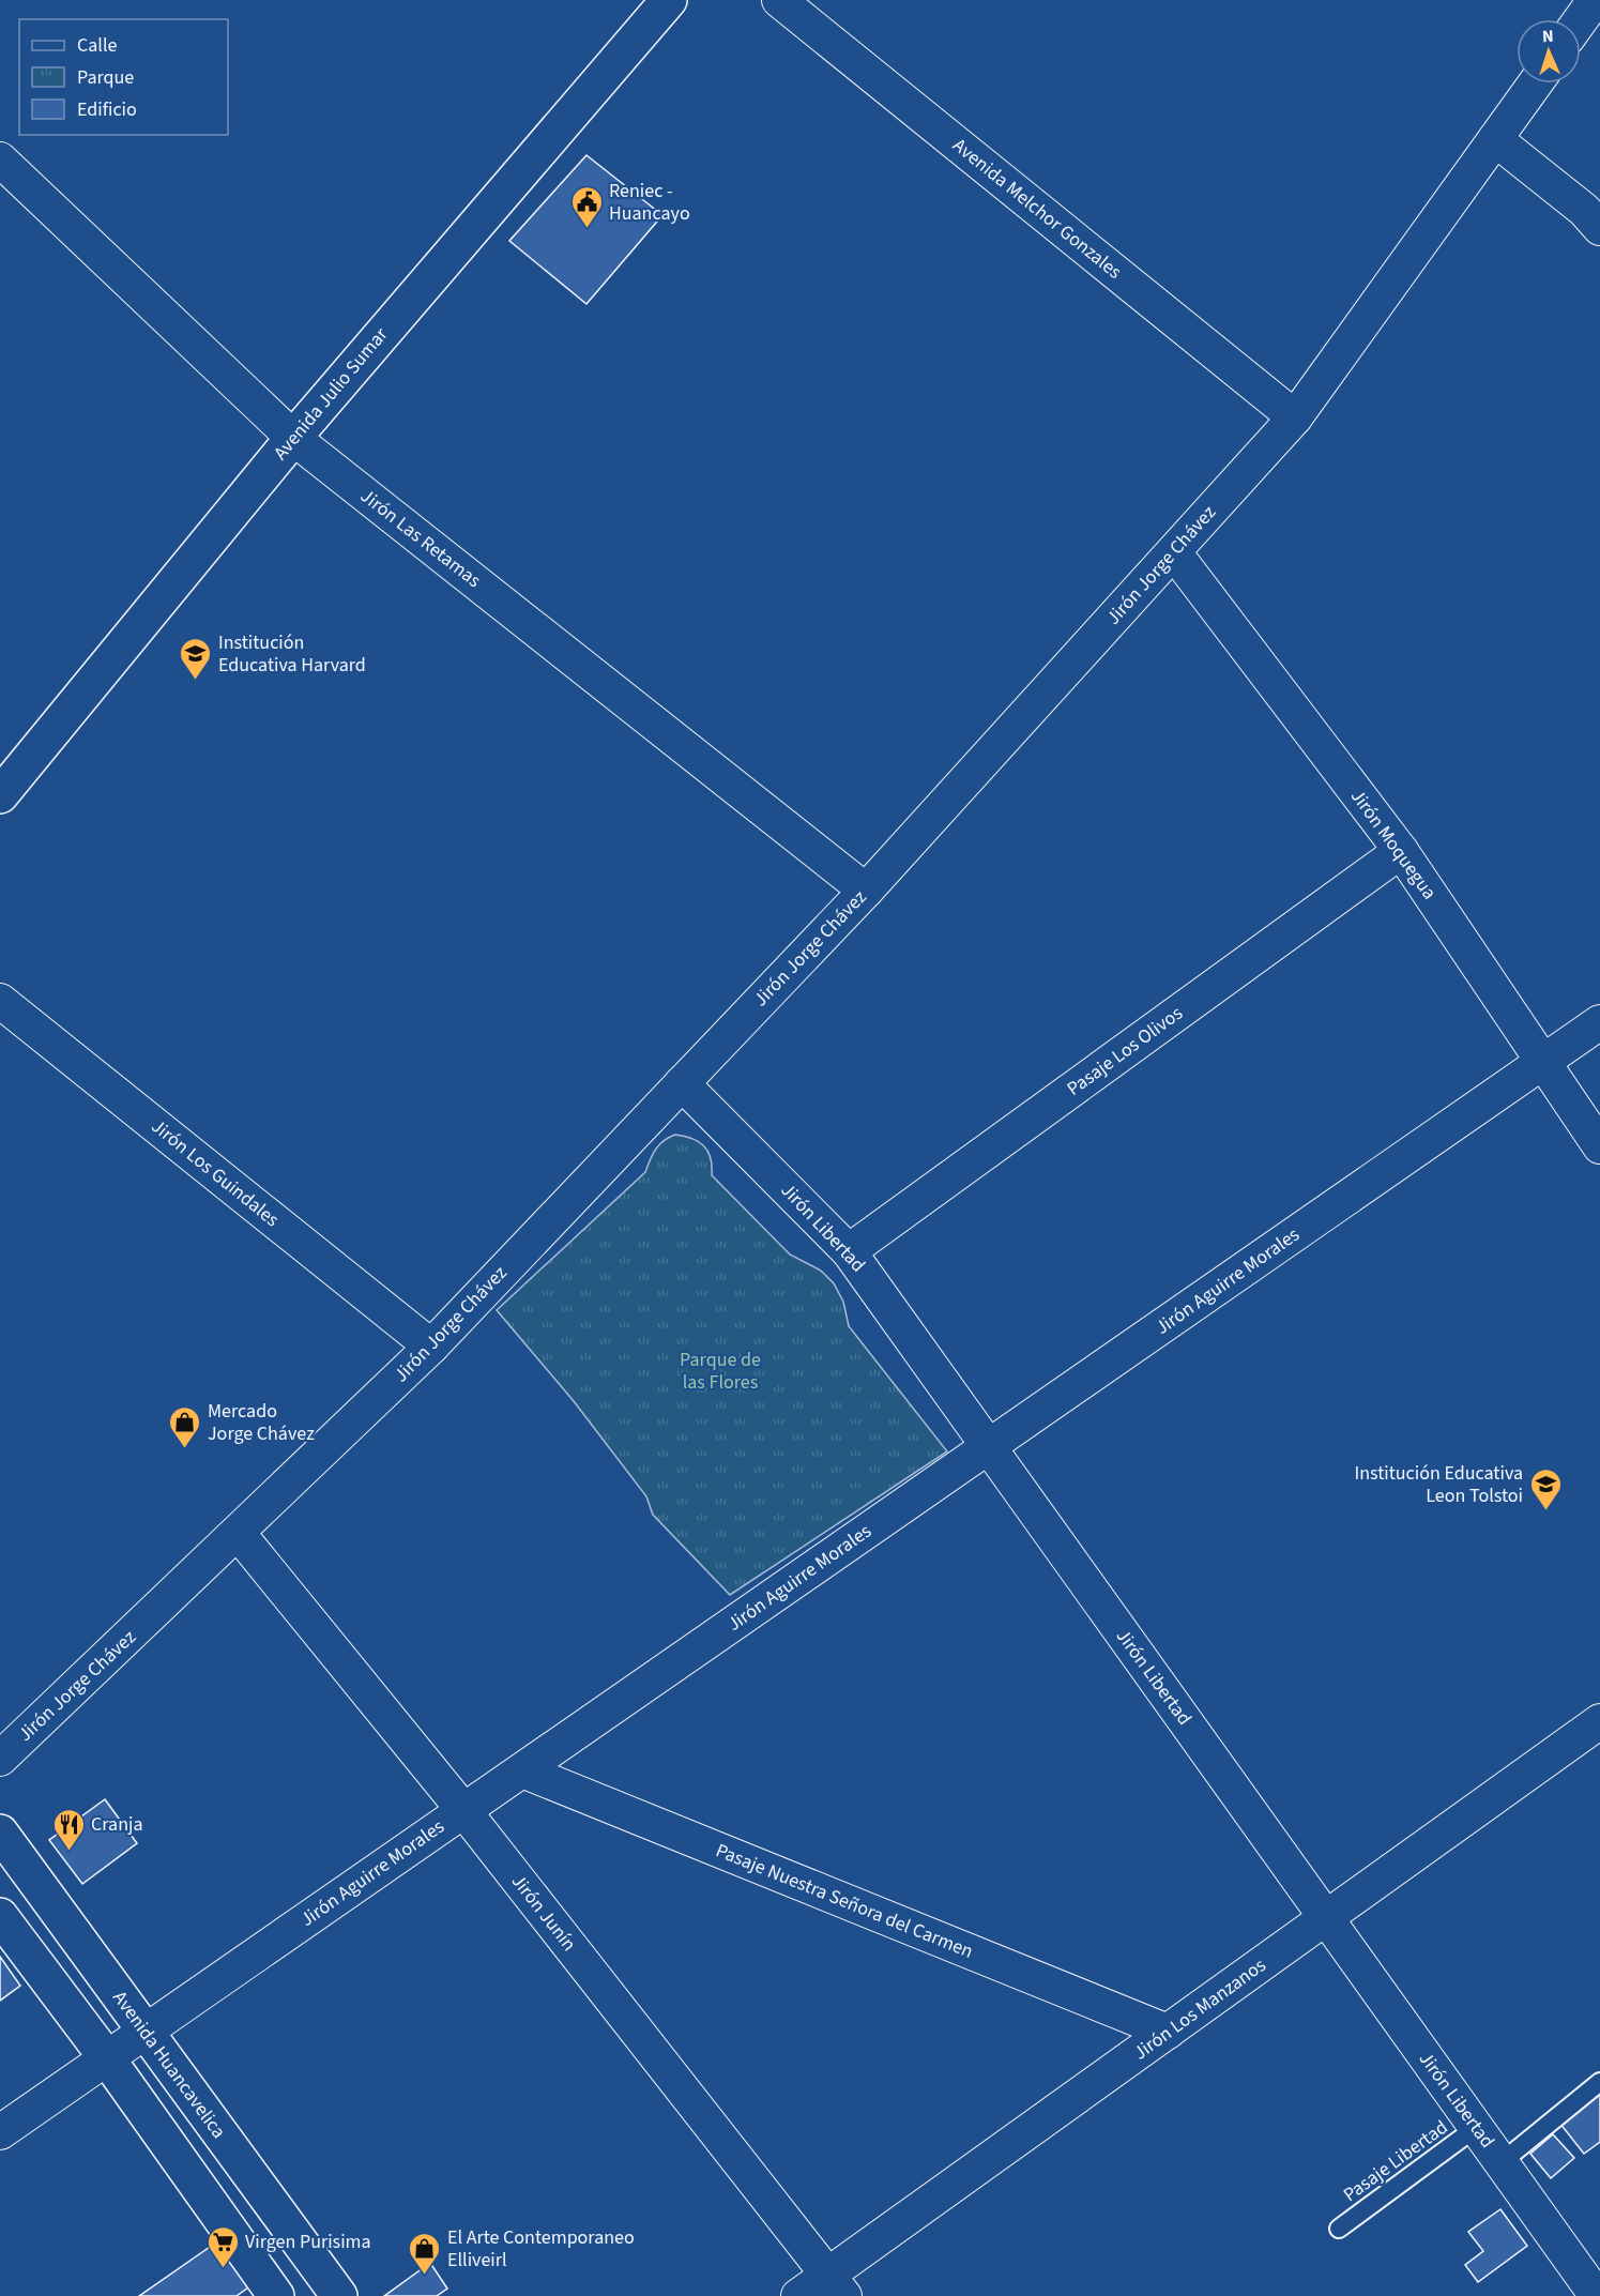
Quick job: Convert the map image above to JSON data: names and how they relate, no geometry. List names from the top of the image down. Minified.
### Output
{"streets":{"main road":["Avenida Julio Sumar","Avenida Huancavelica"],"street":["Avenida Melchor Gonzales","Jirón Las Retamas","Jirón Jorge Chávez","Jirón Moquegua","Pasaje Los Olivos","Jirón Los Guindales","Jirón Libertad","Jirón Aguirre Morales","Pasaje Nuestra Señora del Carmen","Jirón Junín","Jirón Los Manzanos"],"lane":["Pasaje Libertad"]},"crossings":[["Avenida Melchor Gonzales","Jirón Jorge Chávez"],["Avenida Julio Sumar","Jirón Las Retamas"],["Jirón Las Retamas","Jirón Jorge Chávez"],["Jirón Jorge Chávez","Jirón Moquegua"],["Jirón Jorge Chávez","Jirón Los Guindales"],["Jirón Jorge Chávez","Jirón Libertad"],["Jirón Jorge Chávez","Jirón Junín"],["Jirón Moquegua","Pasaje Los Olivos"],["Jirón Moquegua","Jirón Aguirre Morales"],["Pasaje Los Olivos","Jirón Libertad"],["Jirón Libertad","Jirón Aguirre Morales"],["Jirón Libertad","Jirón Los Manzanos"],["Jirón Libertad","Pasaje Libertad"],["Jirón Aguirre Morales","Pasaje Nuestra Señora del Carmen"],["Jirón Aguirre Morales","Jirón Junín"],["Jirón Aguirre Morales","Avenida Huancavelica"],["Pasaje Nuestra Señora del Carmen","Jirón Los Manzanos"],["Jirón Junín","Jirón Los Manzanos"]],"parks":["Parque de las Flores"],"places":{"public building":["Reniec - Huancayo"],"school or university":["Institución Educativa Harvard","Institución Educativa Leon Tolstoi"],"shop":["Mercado Jorge Chávez","El Arte Contemporaneo Elliveirl"],"restaurant":["Cranja"],"supermarket":["Virgen Purisima"]},"legend":["Calle","Parque","Edificio"],"north":"top"}
